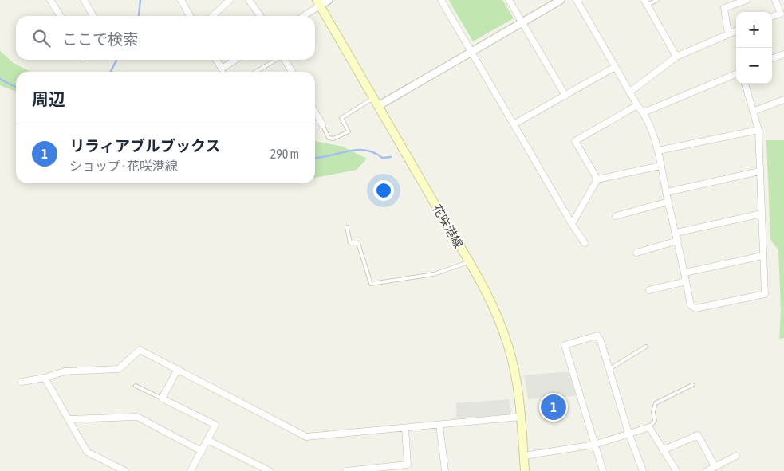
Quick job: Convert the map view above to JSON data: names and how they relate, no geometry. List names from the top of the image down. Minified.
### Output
{"streets":{"main road":["花咲港線"]},"page":{"map_buttons":["+","−"],"search":"ここで検索","heading":"周辺","list":[{"mark":"1","name":"リラィアブルブックス","note":"ショップ · 花咲港線","value":"290 m"}],"pins":"1"}}
